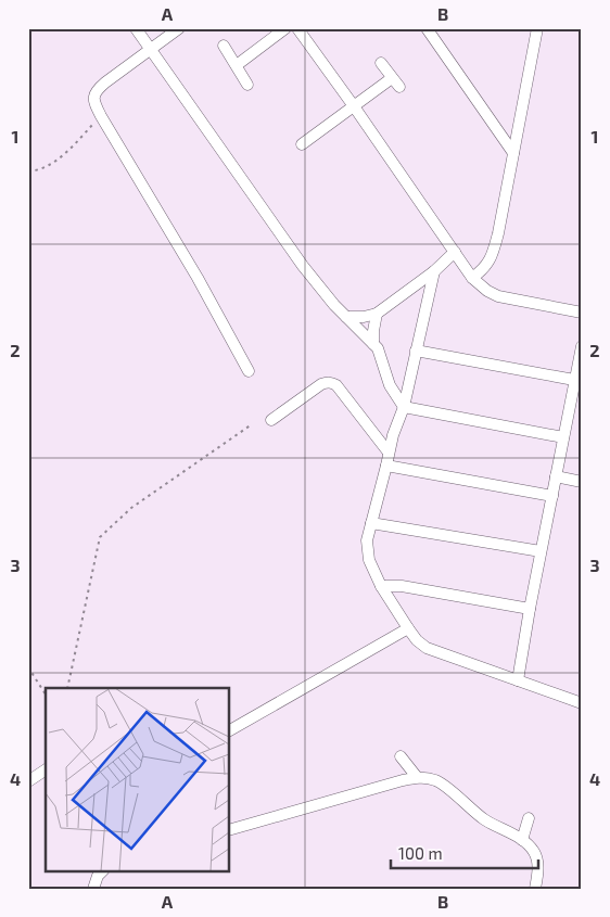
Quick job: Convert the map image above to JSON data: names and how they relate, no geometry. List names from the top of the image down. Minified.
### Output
{"scale_bar":"100 m","grid":{"columns":["A","B"],"rows":["1","2","3","4"]}}
